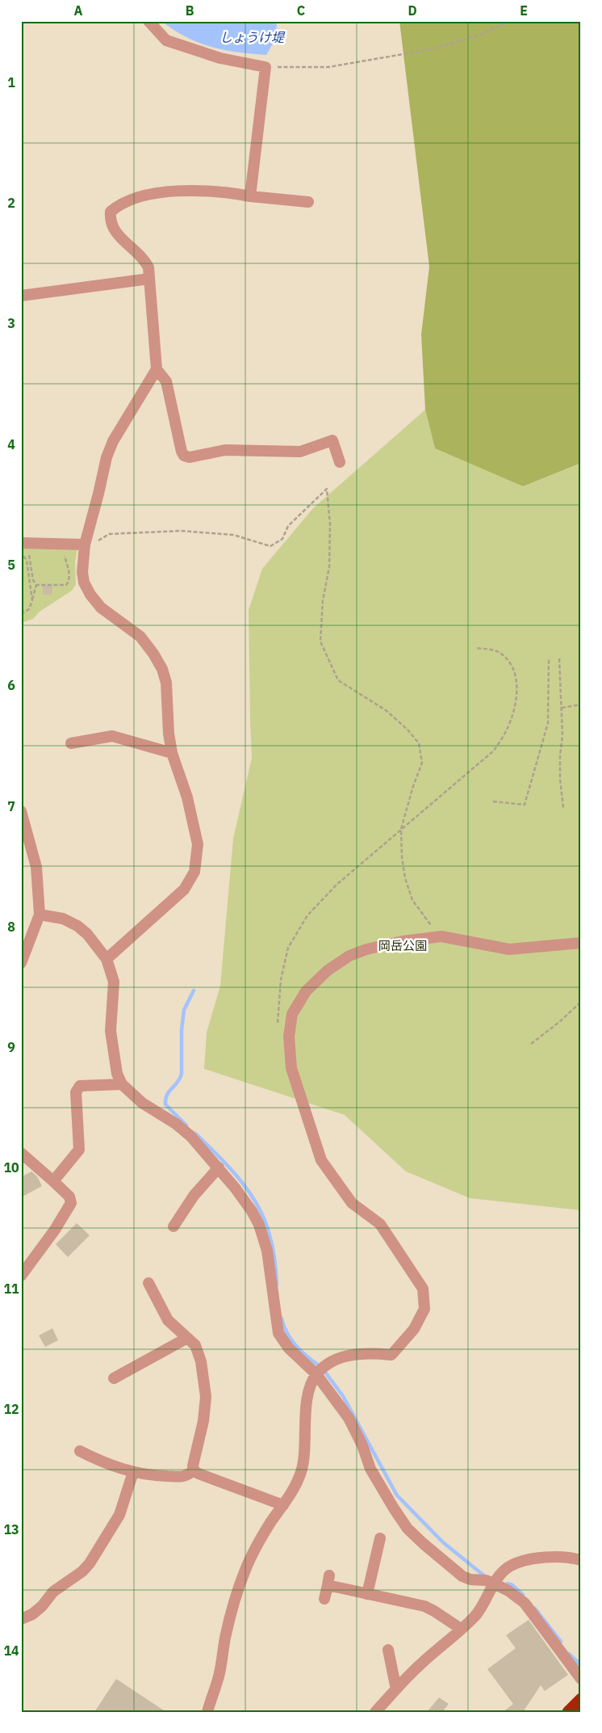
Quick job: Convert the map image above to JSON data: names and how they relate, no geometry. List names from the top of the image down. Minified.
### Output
{"water":["しょうけ堤"],"parks":["岡岳公園"],"grid":{"columns":["A","B","C","D","E"],"rows":["1","2","3","4","5","6","7","8","9","10","11","12","13","14"]}}
